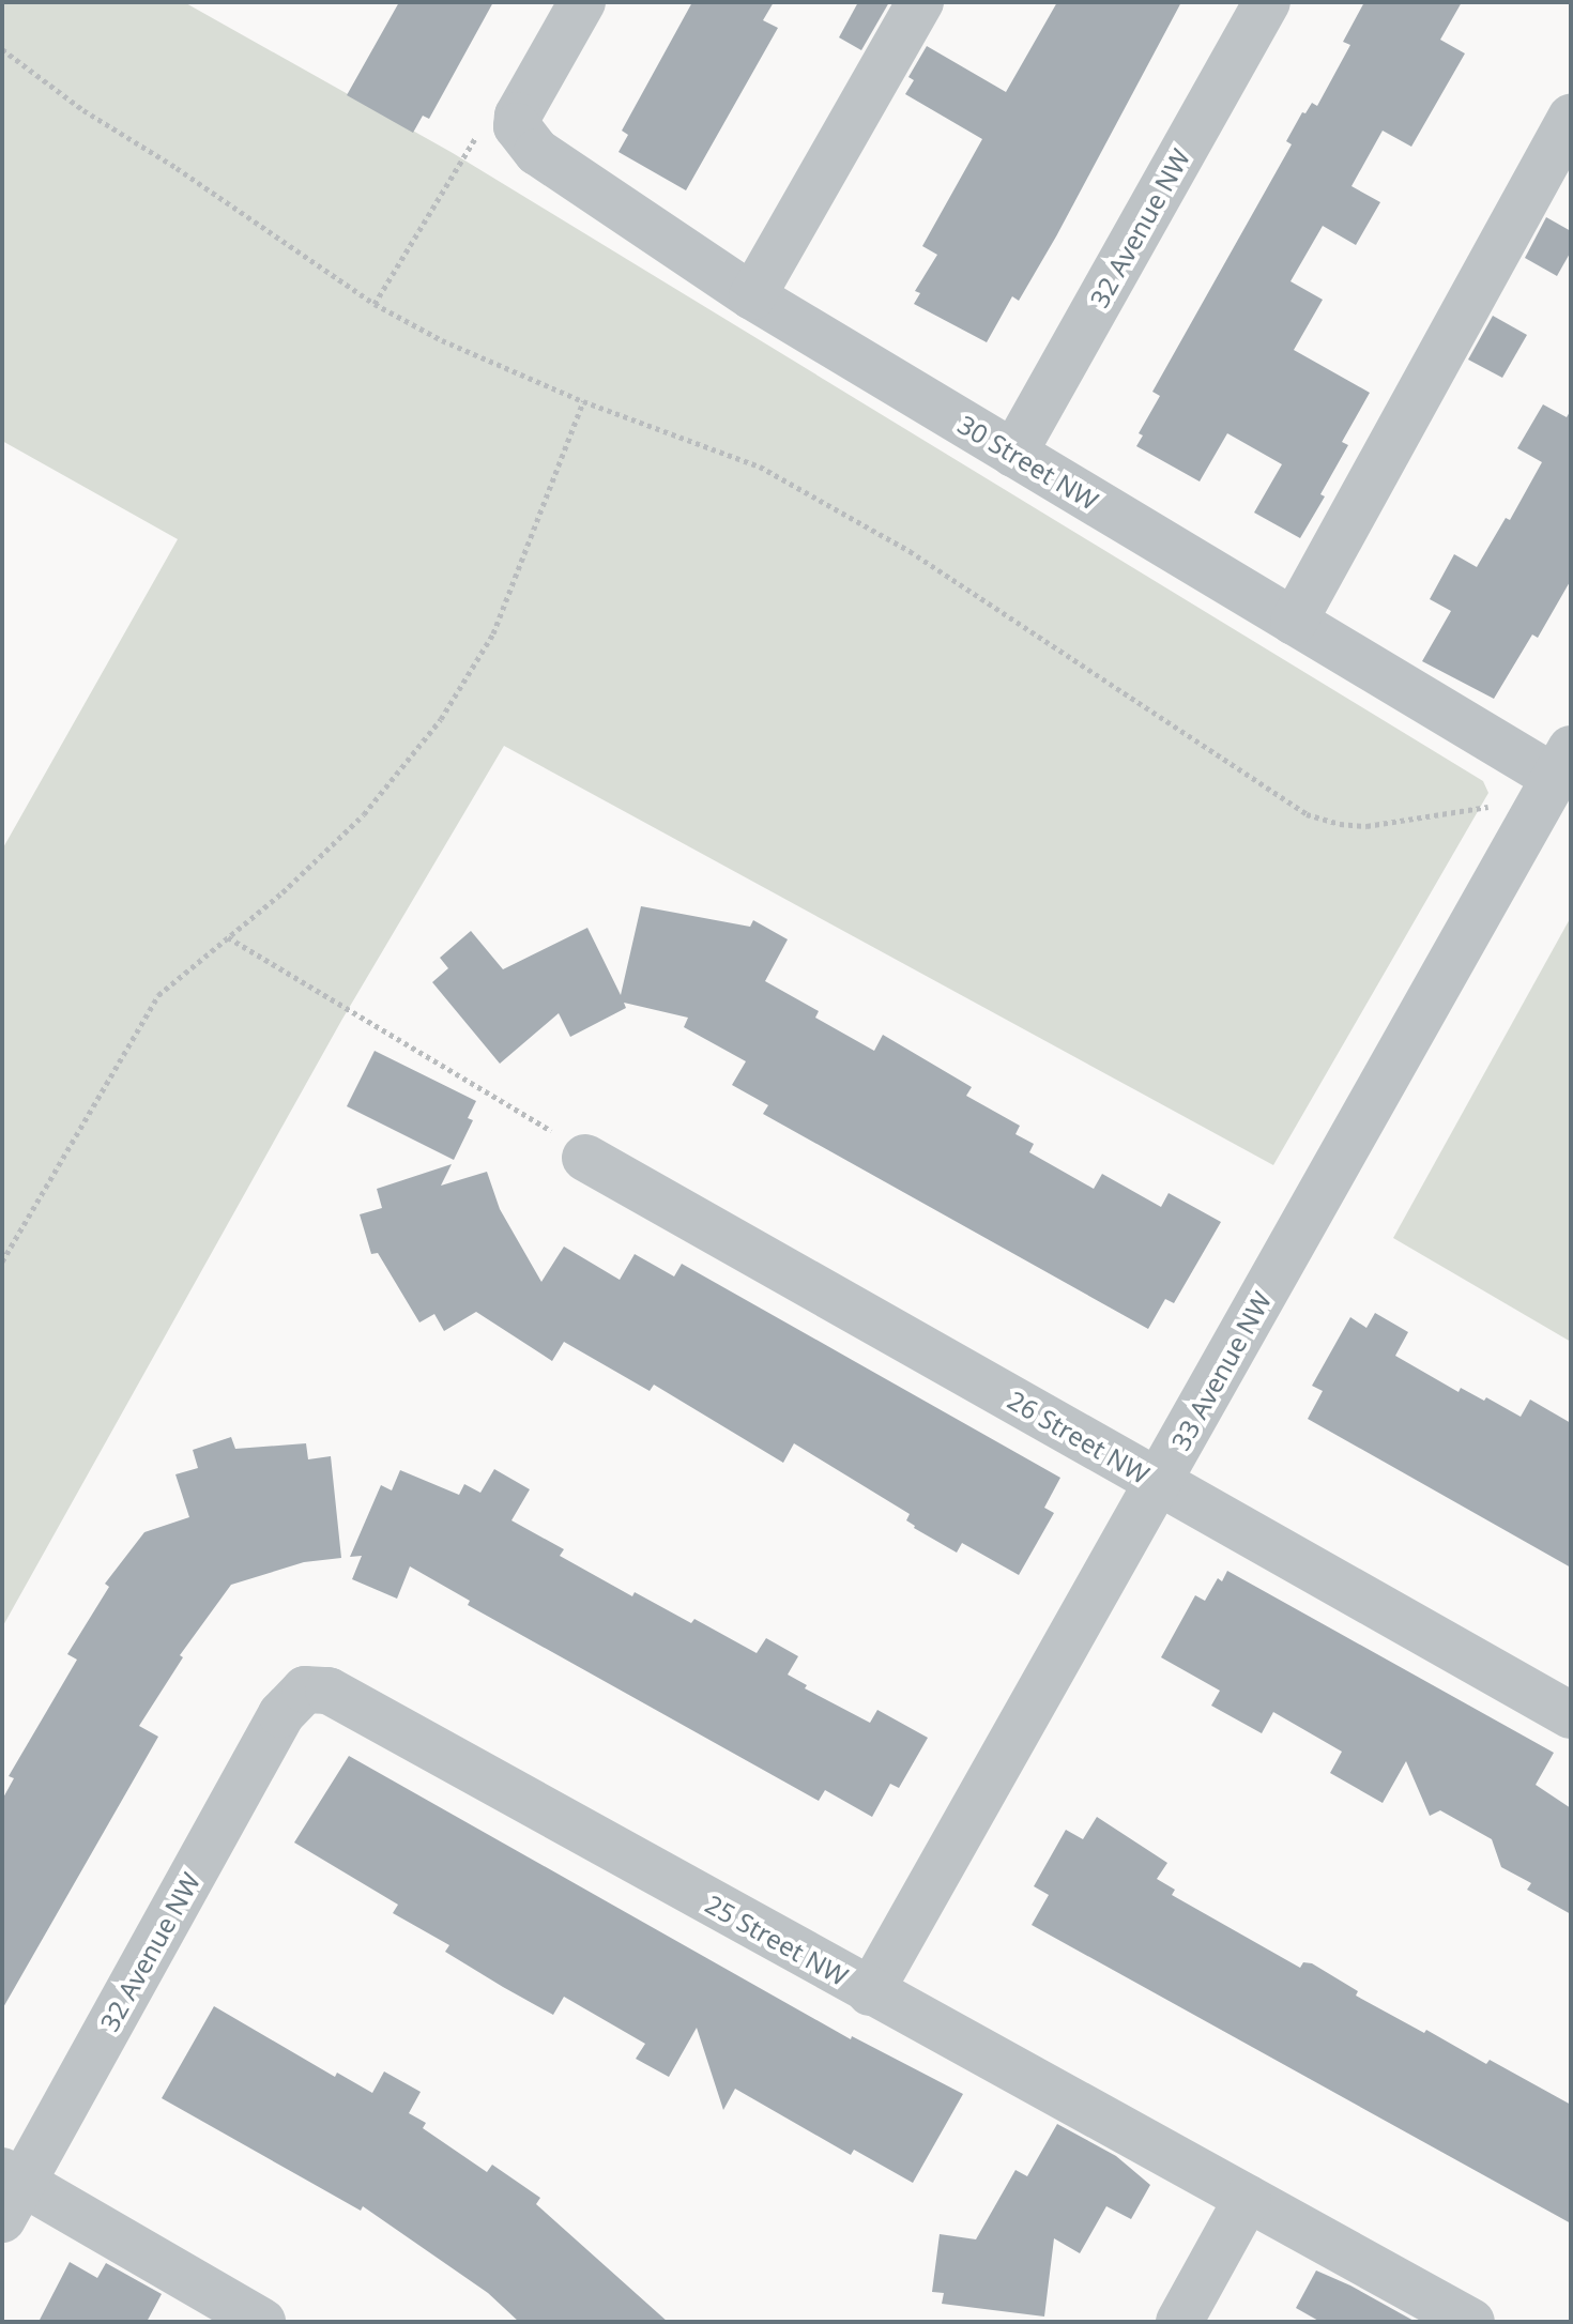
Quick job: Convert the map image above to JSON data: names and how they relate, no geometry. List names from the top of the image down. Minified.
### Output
{"streets":{"street":["32 Avenue NW","30 Street NW","33 Avenue NW","26 Street NW","25 Street NW"]},"crossings":[["32 Avenue NW","30 Street NW"],["32 Avenue NW","25 Street NW"],["30 Street NW","33 Avenue NW"],["33 Avenue NW","26 Street NW"],["33 Avenue NW","25 Street NW"]]}
